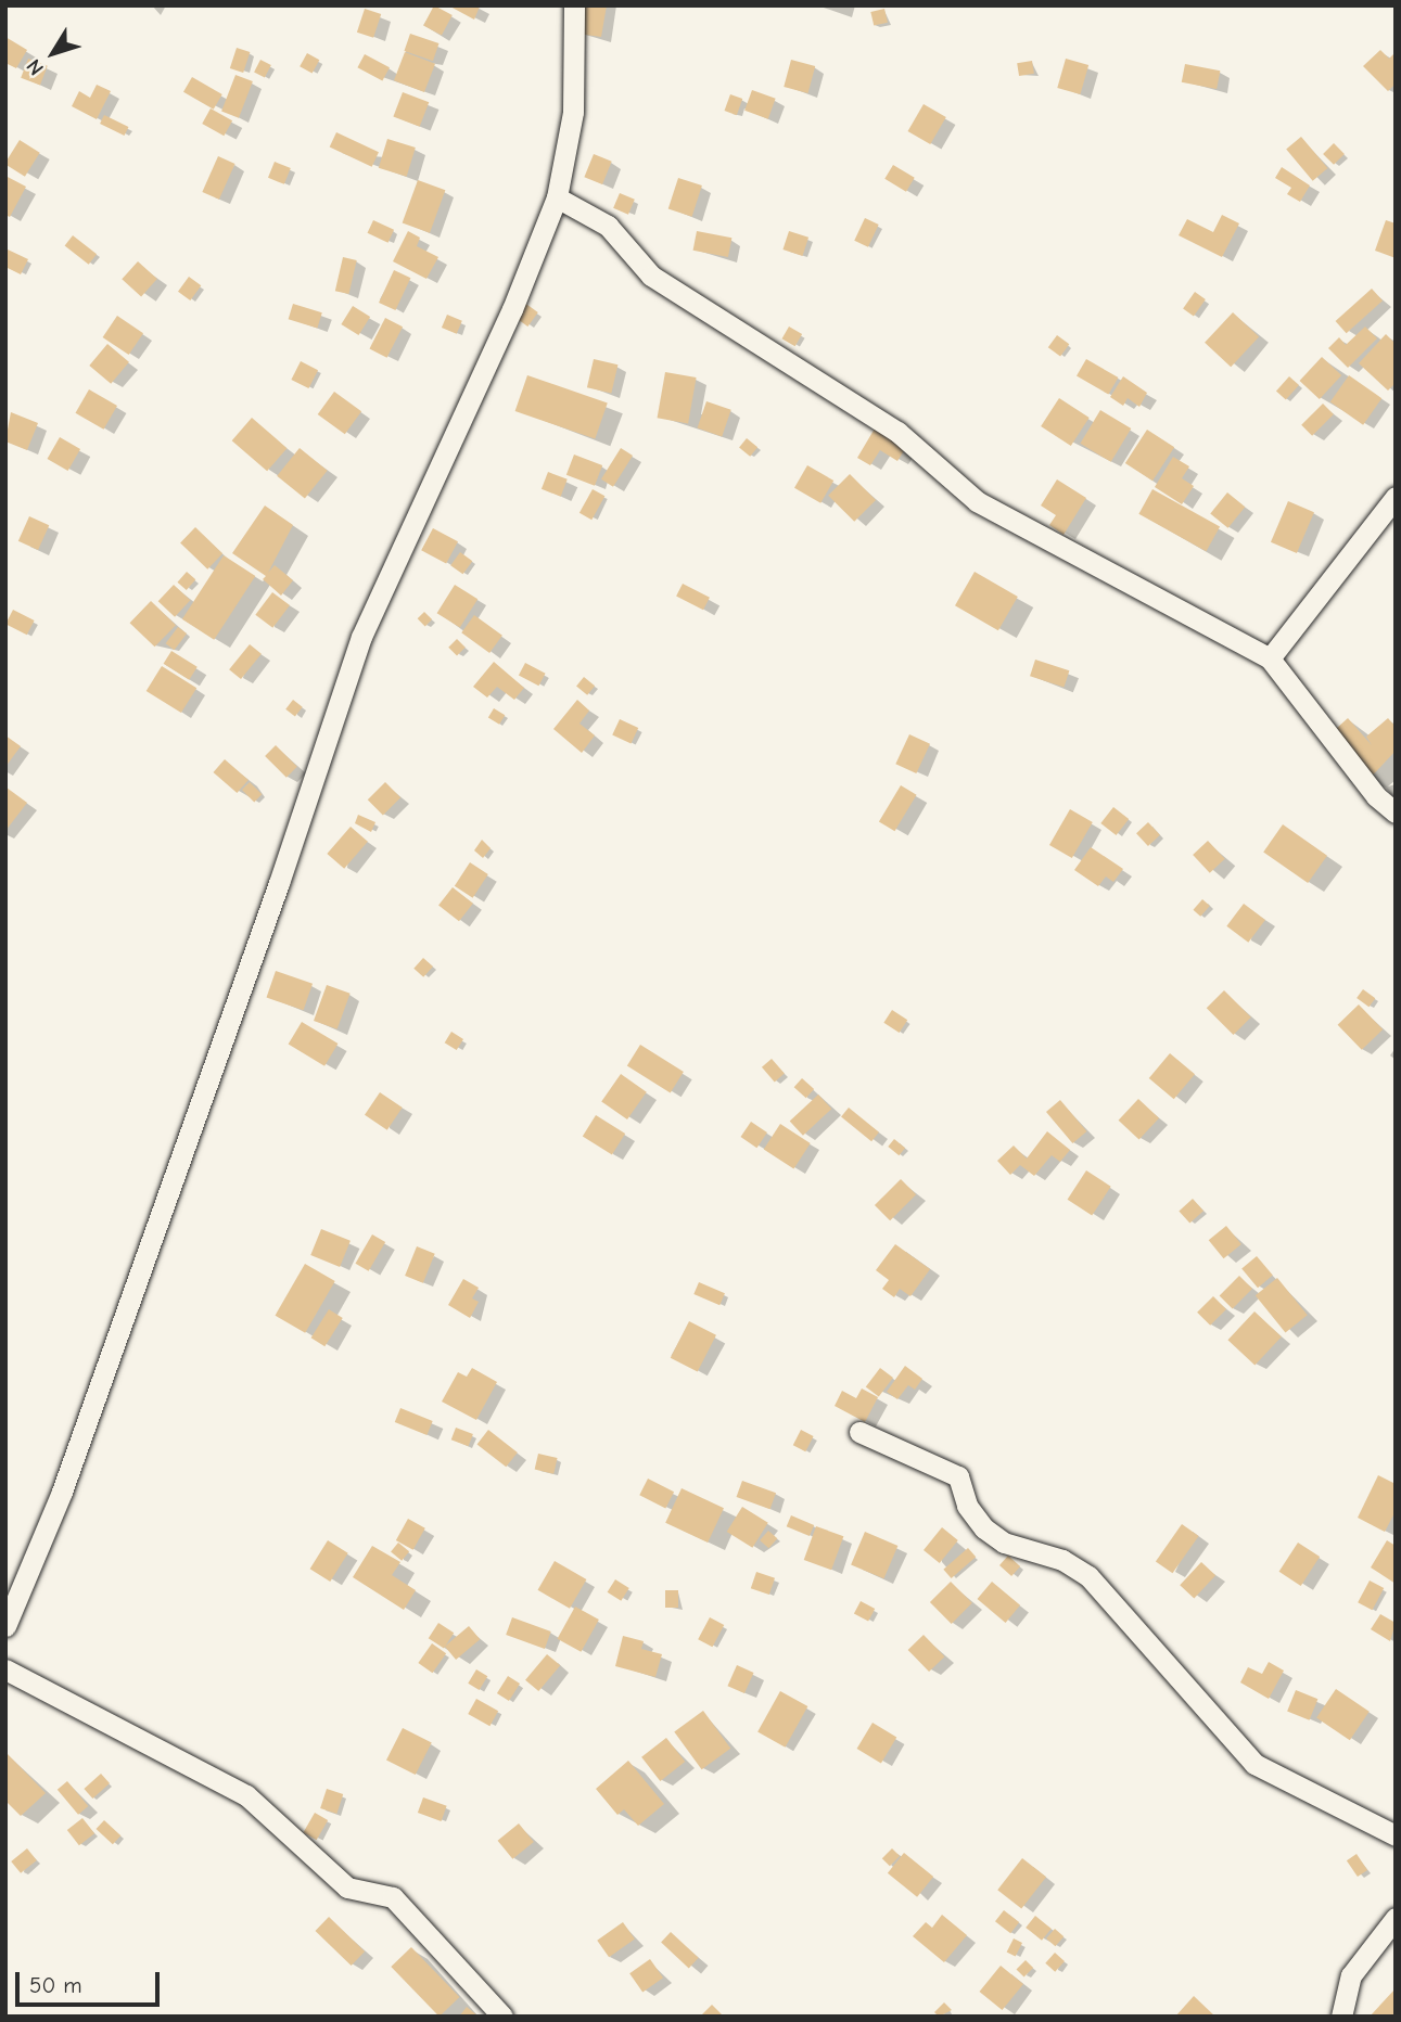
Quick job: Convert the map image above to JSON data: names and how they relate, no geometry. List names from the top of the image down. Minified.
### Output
{"scale_bar":"50 m","north":"bottom left"}
